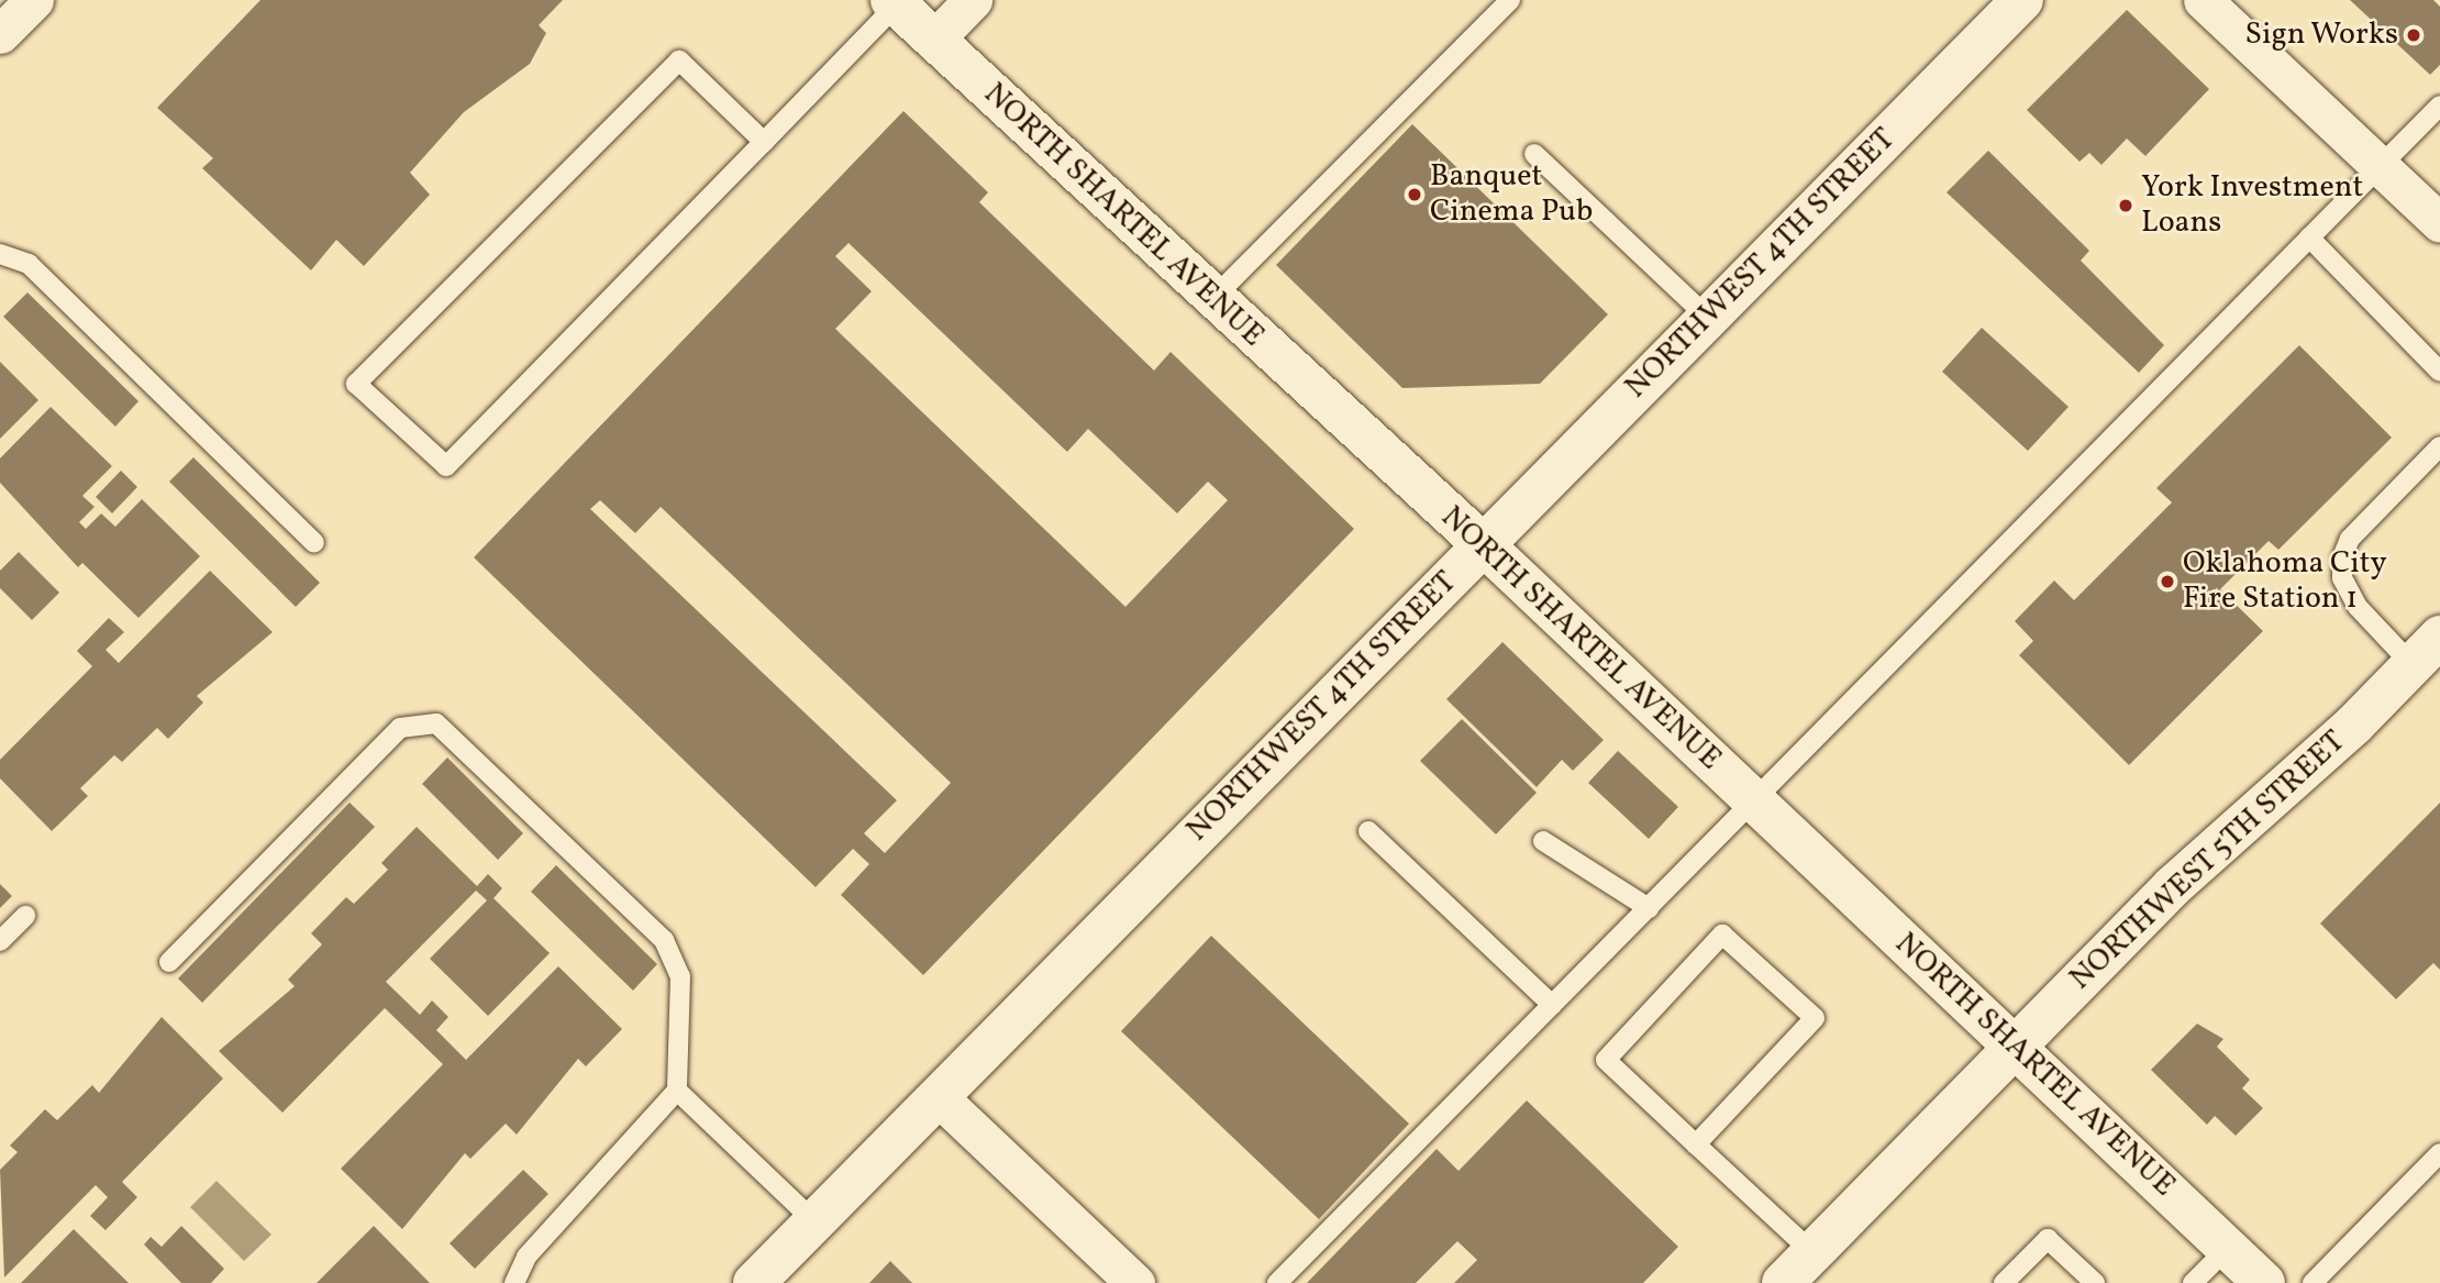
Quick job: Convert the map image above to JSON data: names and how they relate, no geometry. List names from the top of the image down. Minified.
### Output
{"streets":{"main road":["NORTH SHARTEL AVENUE","NORTHWEST 4TH STREET","NORTHWEST 5TH STREET"]},"crossings":[["NORTH SHARTEL AVENUE","NORTHWEST 4TH STREET"],["NORTH SHARTEL AVENUE","NORTHWEST 5TH STREET"]],"places":["Sign Works","Banquet Cinema Pub","York Investment Loans","Oklahoma City Fire Station 1"]}
